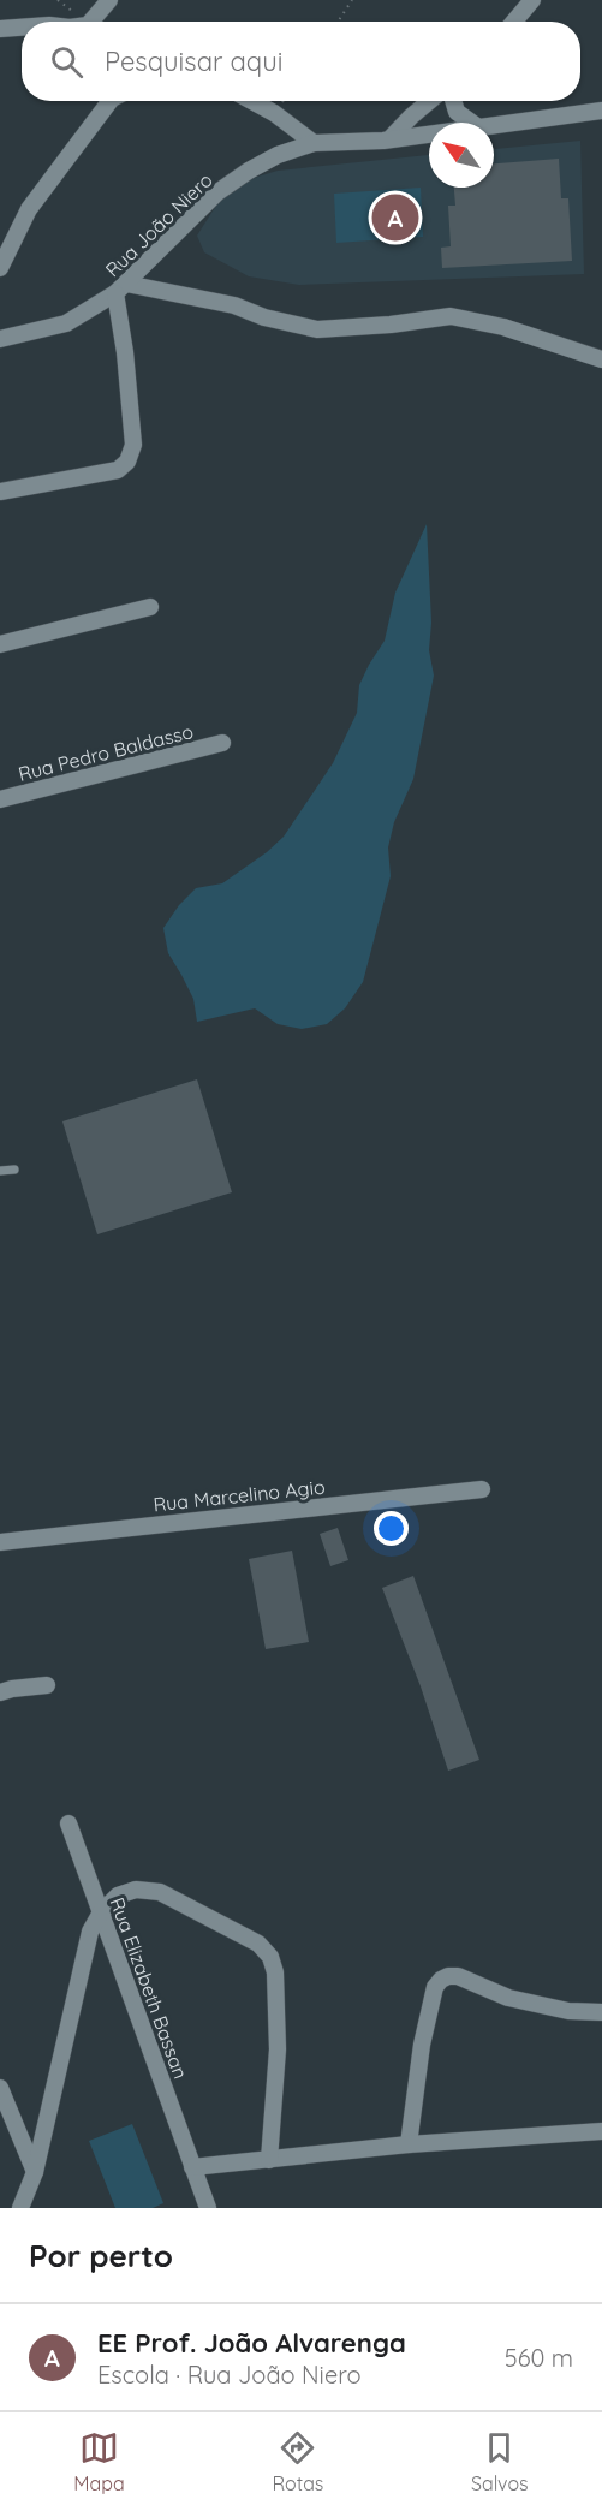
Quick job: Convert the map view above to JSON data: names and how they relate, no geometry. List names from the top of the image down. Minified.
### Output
{"streets":{"street":["Rua João Niero","Rua Pedro Baldasso","Rua Marcelino Agio","Rua Elizabeth Bassan"]},"north":"top left","page":{"search":"Pesquisar aqui","pins":"A","heading":"Por perto","list":[{"mark":"A","name":"EE Prof. João Alvarenga","note":"Escola · Rua João Niero","value":"560 m"}],"nav":["Mapa","Rotas","Salvos"]}}
